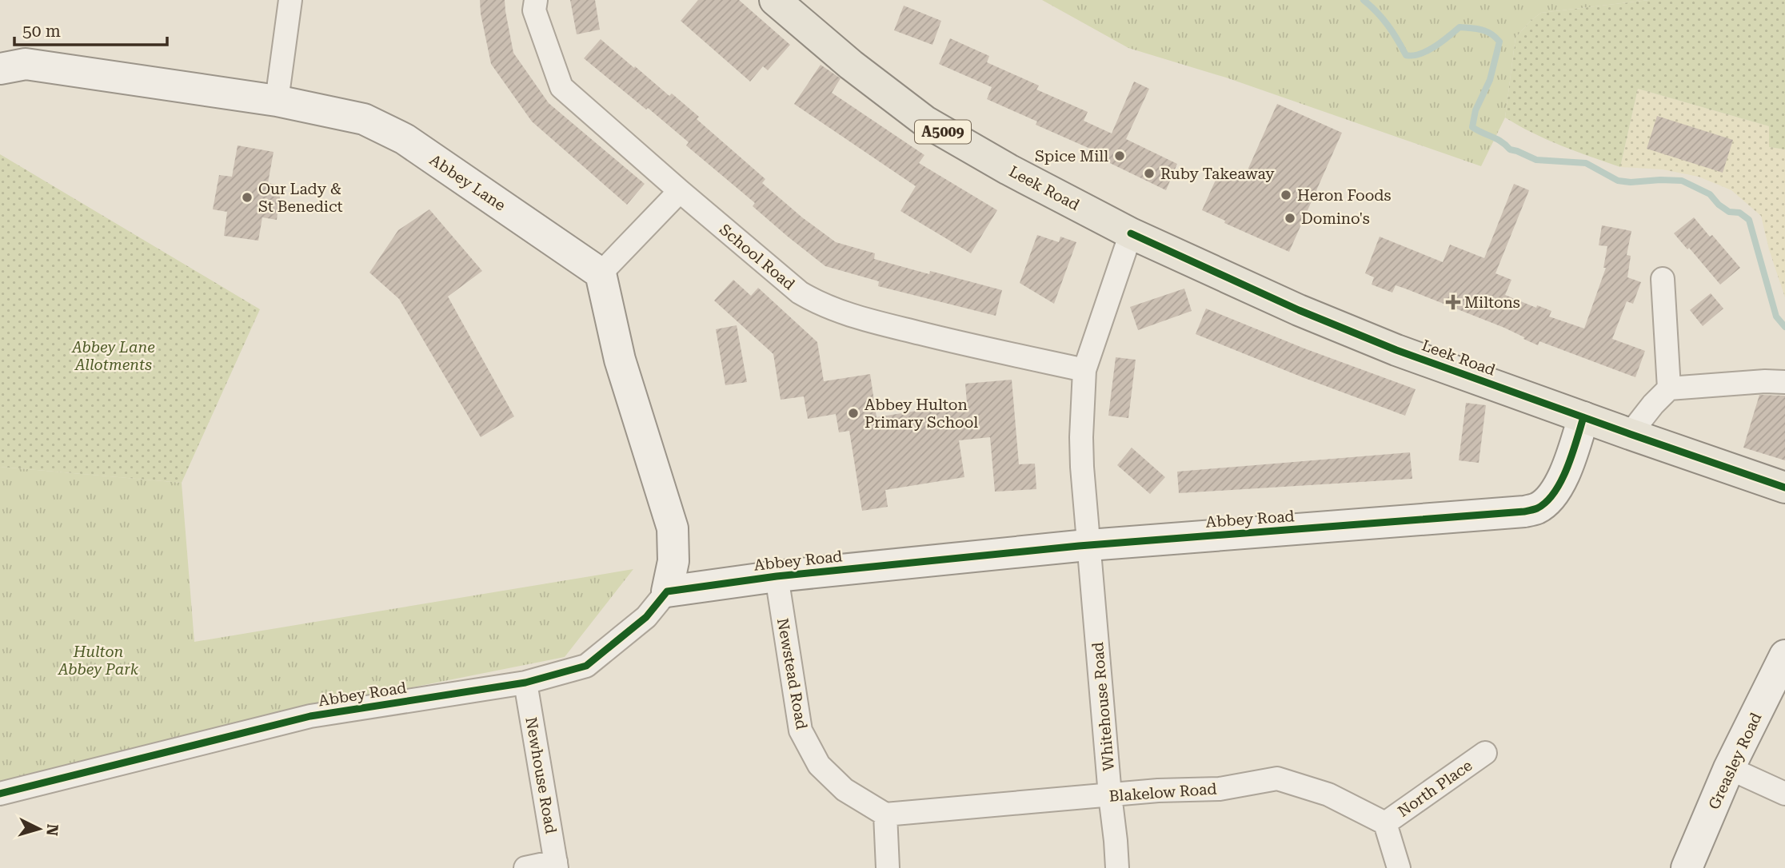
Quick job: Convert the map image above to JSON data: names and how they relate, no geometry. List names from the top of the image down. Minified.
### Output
{"streets":{"main road":["A5009","Leek Road"],"street":["Abbey Lane","School Road","Abbey Road","Newstead Road","Whitehouse Road","Greasley Road","Newhouse Road","North Place","Blakelow Road"]},"crossings":[["Leek Road","Abbey Road"],["Abbey Road","Newstead Road"],["Abbey Road","Whitehouse Road"],["Abbey Road","Newhouse Road"],["Newstead Road","Blakelow Road"],["Whitehouse Road","Blakelow Road"],["North Place","Blakelow Road"]],"parks":["Abbey Lane Allotments","Hulton Abbey Park"],"places":{"other":["Spice Mill","Ruby Takeaway","Heron Foods","Our Lady & St Benedict","Domino's","Abbey Hulton Primary School"],"health":["Miltons"]},"scale_bar":"50 m","north":"right"}
